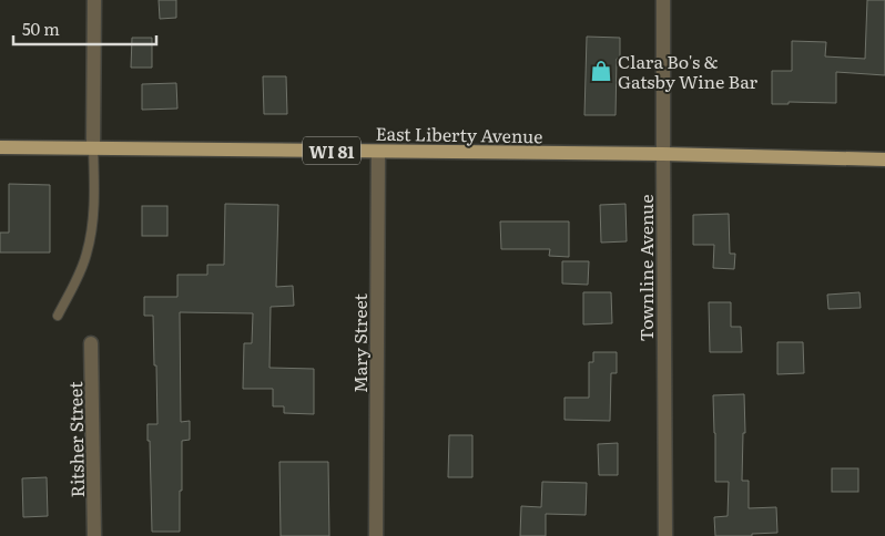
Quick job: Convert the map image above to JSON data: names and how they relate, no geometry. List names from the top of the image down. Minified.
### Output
{"streets":{"main road":["East Liberty Avenue","WI 81"],"street":["Townline Avenue","Mary Street","Ritsher Street"]},"crossings":[["East Liberty Avenue","Townline Avenue"],["East Liberty Avenue","Mary Street"]],"places":{"shop":["Clara Bo's & Gatsby Wine Bar"]},"scale_bar":"50 m"}
